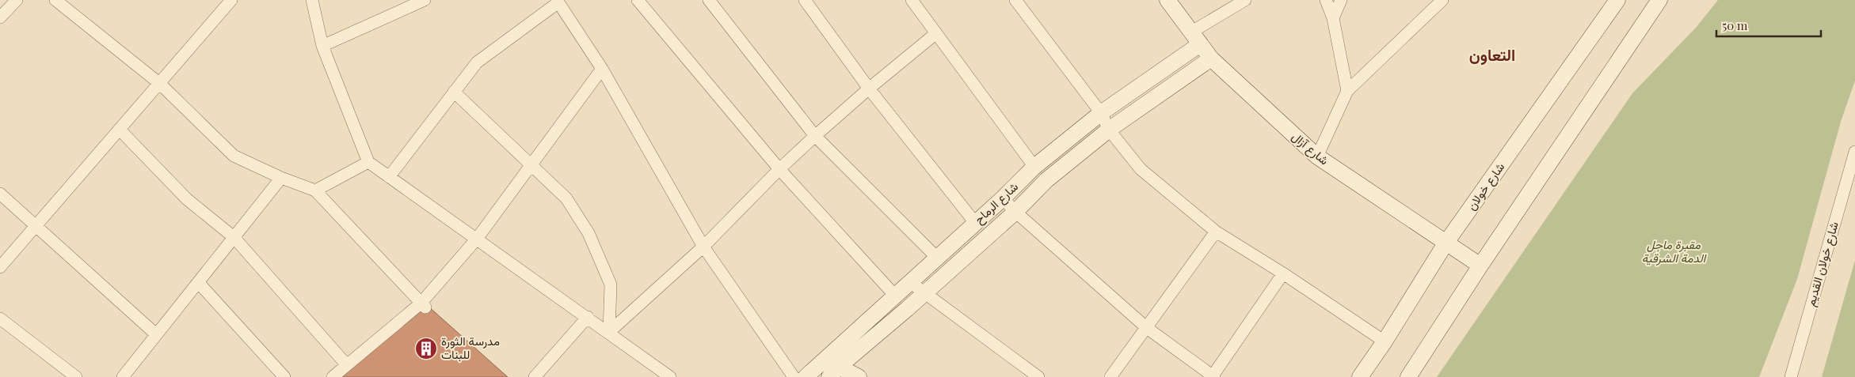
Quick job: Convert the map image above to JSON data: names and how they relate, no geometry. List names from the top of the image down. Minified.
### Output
{"streets":{"street":["شارع آزال","شارع خولان","شارع الرماح","شارع خولان القديم"]},"crossings":[["شارع آزال","شارع خولان"],["شارع آزال","شارع الرماح"]],"districts":["التعاون"],"parks":["مقبرة ماجل الدمة الشرقية"],"places":{"building":["مدرسة الثورة للبنات"]},"scale_bar":"50 m"}
